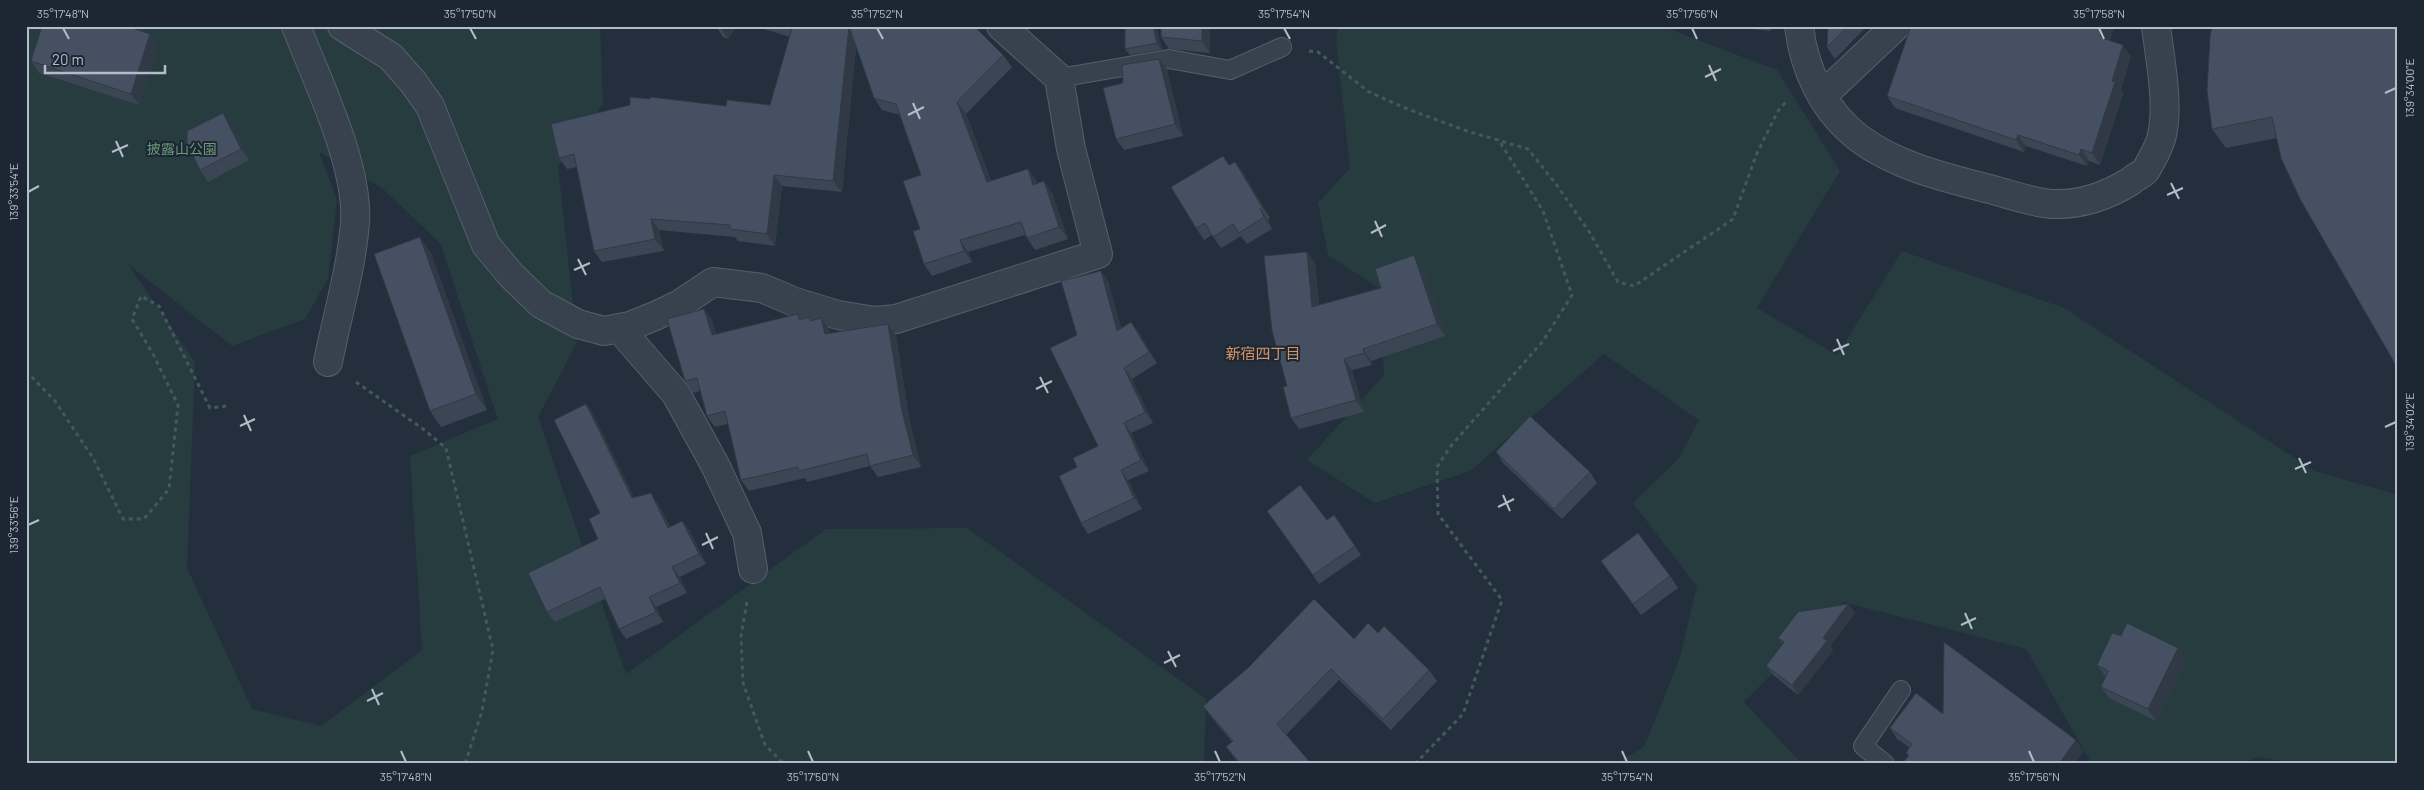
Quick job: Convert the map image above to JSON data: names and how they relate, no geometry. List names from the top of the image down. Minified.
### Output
{"districts":["新宿四丁目"],"parks":["披露山公園"],"scale_bar":"20 m","coordinates":["35°17'48\"N","35°17'50\"N","35°17'52\"N","35°17'54\"N","35°17'56\"N","35°17'58\"N","139°34'00\"E","139°33'54\"E","139°34'02\"E","139°33'56\"E"]}
